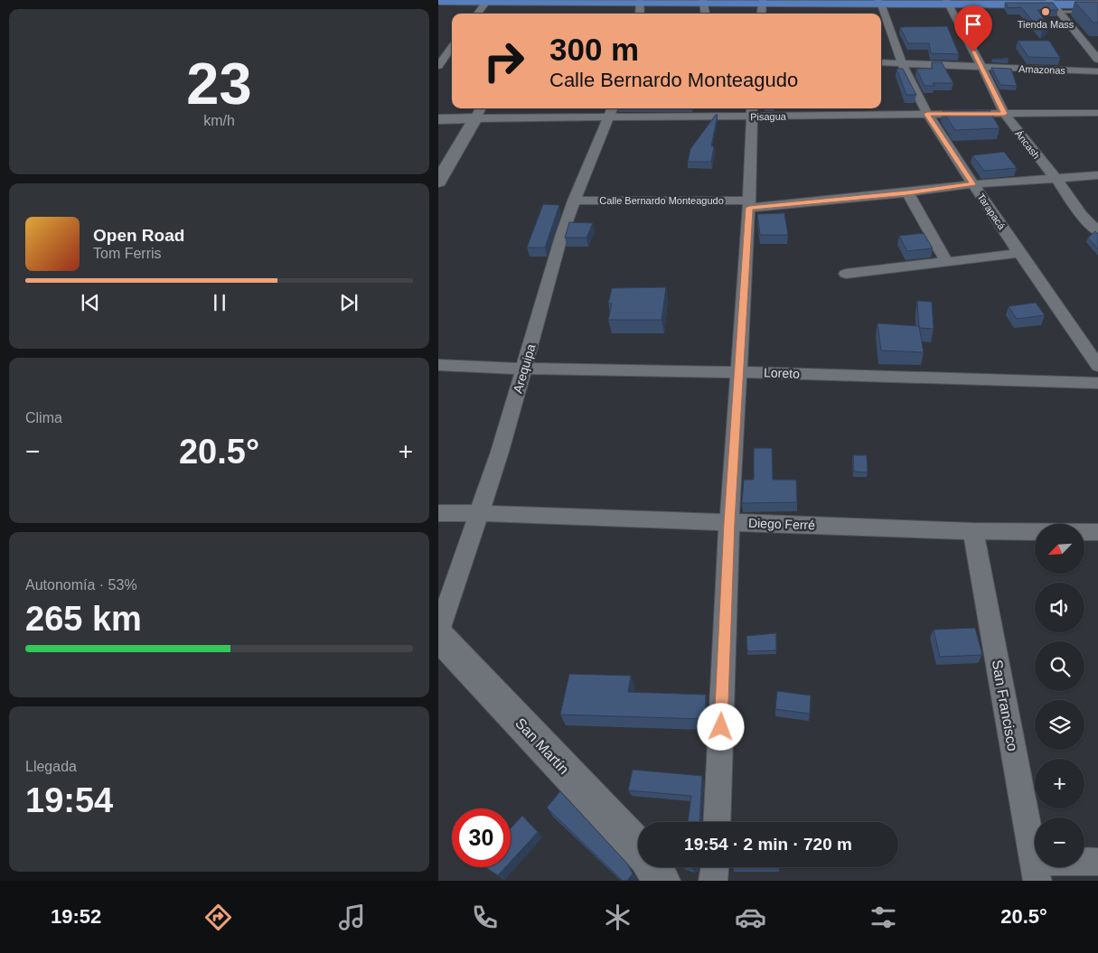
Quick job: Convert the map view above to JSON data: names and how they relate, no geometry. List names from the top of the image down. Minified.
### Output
{"streets":{"street":["Amazonas","Pisagua","Áncash","Calle Bernardo Monteagudo","Tarapacá","Arequipa","Loreto","Diego Ferré","San Francisco","San Martín"]},"crossings":[["Amazonas","Áncash"],["Amazonas","Tarapacá"],["Pisagua","Áncash"],["Pisagua","Tarapacá"],["Pisagua","Arequipa"],["Áncash","Calle Bernardo Monteagudo"],["Calle Bernardo Monteagudo","Tarapacá"],["Calle Bernardo Monteagudo","Arequipa"],["Arequipa","Loreto"],["Arequipa","Diego Ferré"],["Arequipa","San Martín"],["Diego Ferré","San Francisco"]],"places":["Tienda Mass"],"north":"bottom left","page":{"tile":[["23","km/h"],"Clima",["Autonomía · 53%","265 km"],["Llegada","19:54"]],"turn":["300 m","Calle Bernardo Monteagudo"],"song":["Open Road","Tom Ferris"],"heat":["−","20.5°","+"],"map_buttons":["+","−"],"limit":"30","trip":"19:54 · 2 min · 720 m","tabs":["19:52","20.5°"]}}
